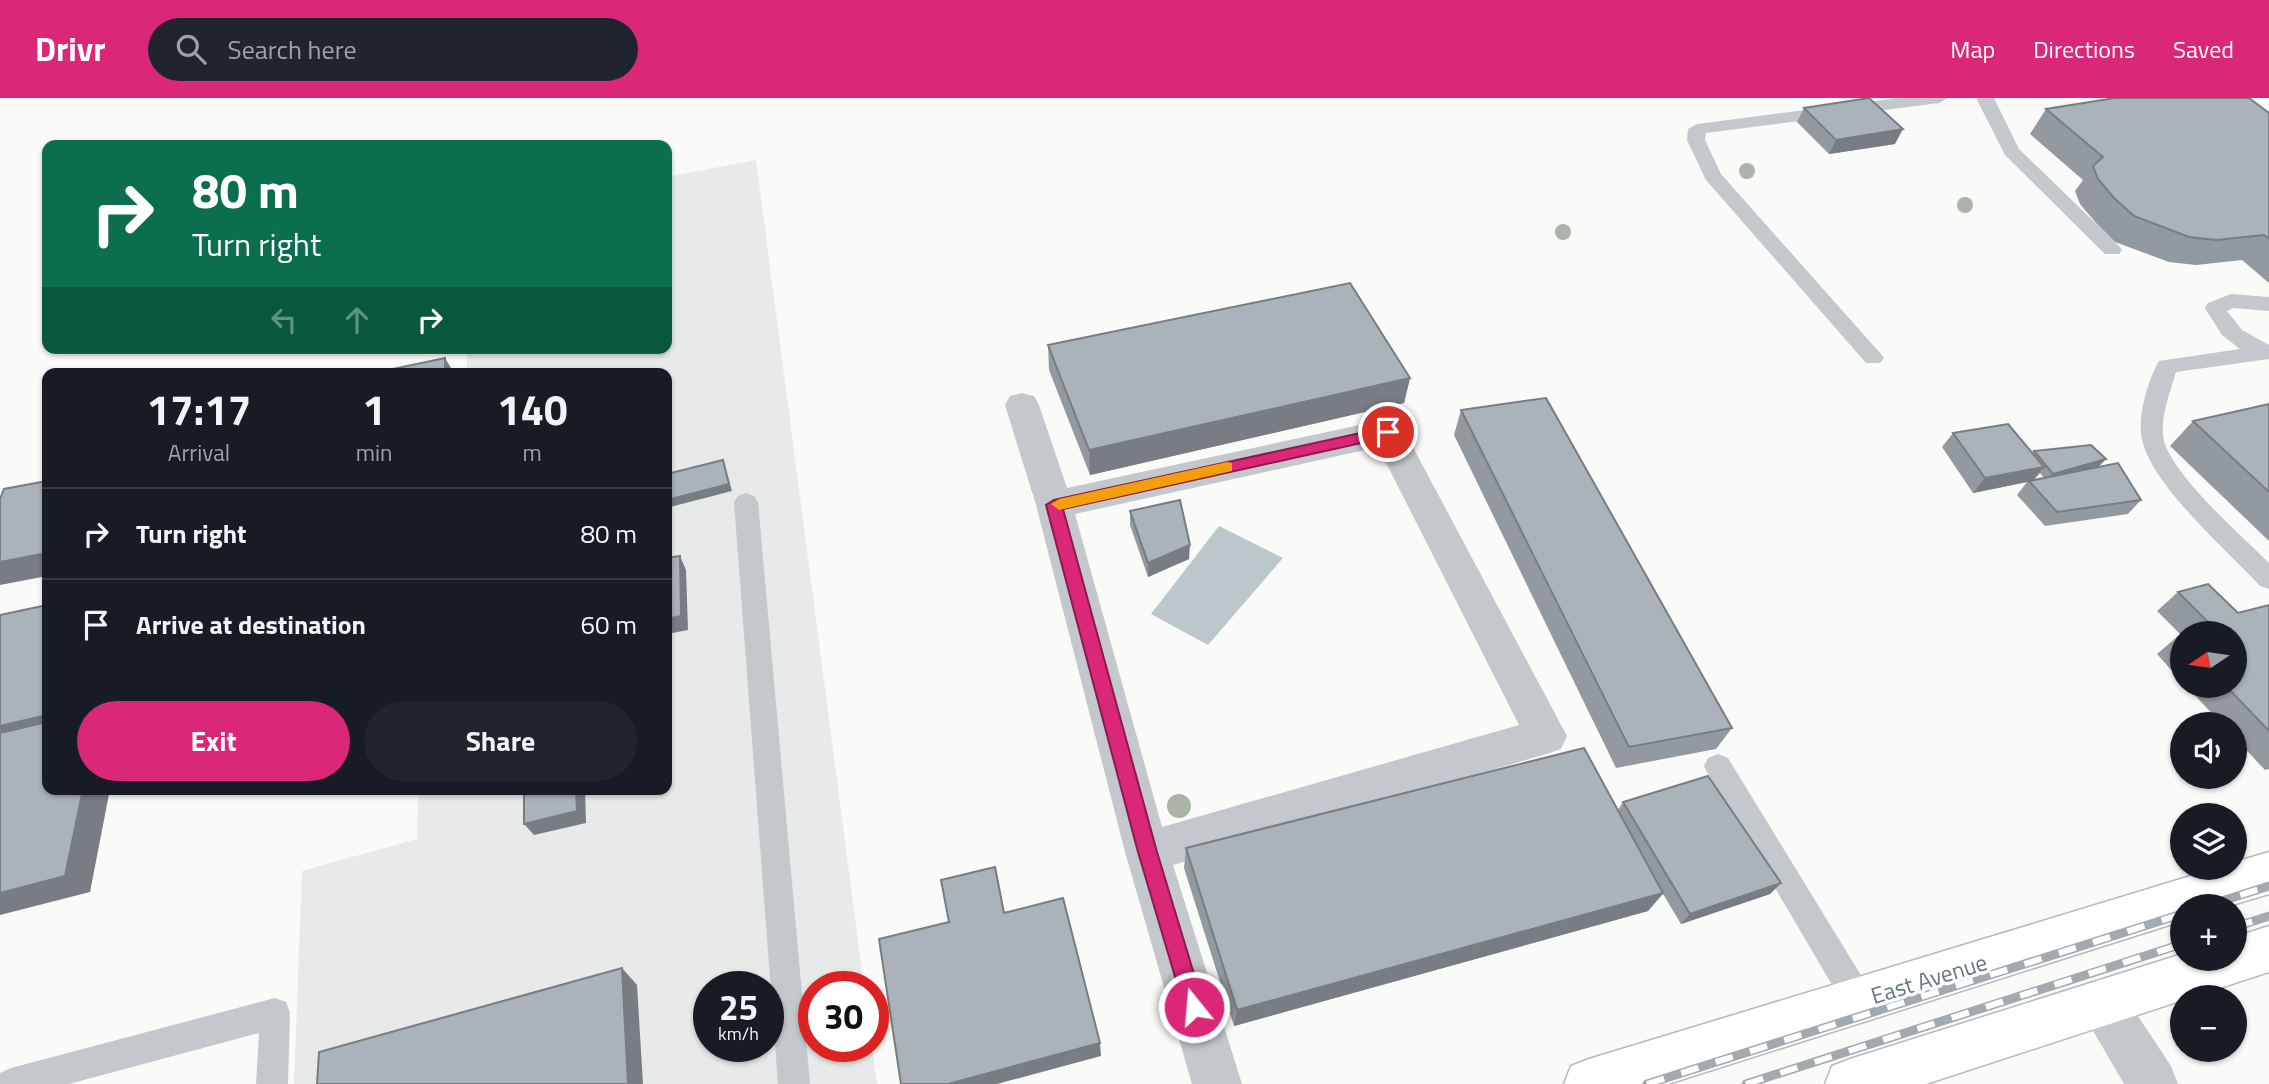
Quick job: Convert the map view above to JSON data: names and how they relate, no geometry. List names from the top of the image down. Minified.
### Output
{"streets":{"main road":["East Avenue"]},"north":"left","page":{"header":"Drivr","search":"Search here","nav":["Map","Directions","Saved"],"turn":["80 m","Turn right"],"eta":["17:17","Arrival","1","min","140","m"],"list":[{"name":"Turn right","value":"80 m"},{"name":"Arrive at destination","value":"60 m"}],"map_buttons":["+","−"],"buttons":["Exit","Share"],"speed":"25 km/h","limit":"30"}}
